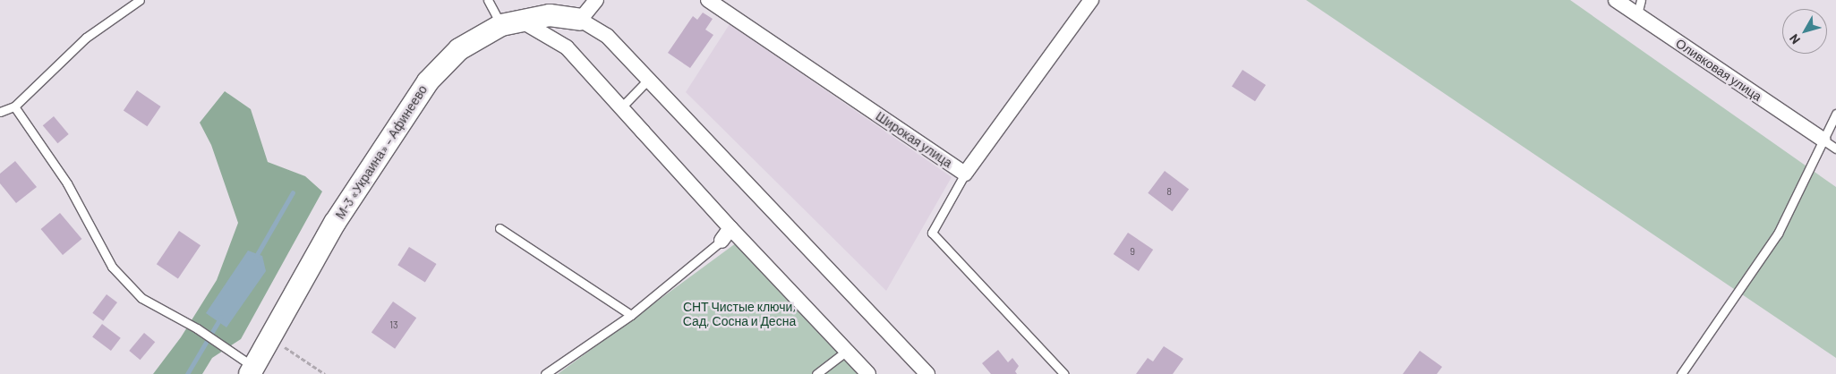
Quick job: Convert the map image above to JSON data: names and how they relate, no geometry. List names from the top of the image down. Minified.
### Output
{"streets":{"street":["Оливковая улица","Широкая улица","М-3 «Украина» – Афинеево"]},"parks":["СНТ Чистые ключи, Сад, Сосна и Десна"],"house_numbers":["8","9","13"],"north":"bottom left"}
